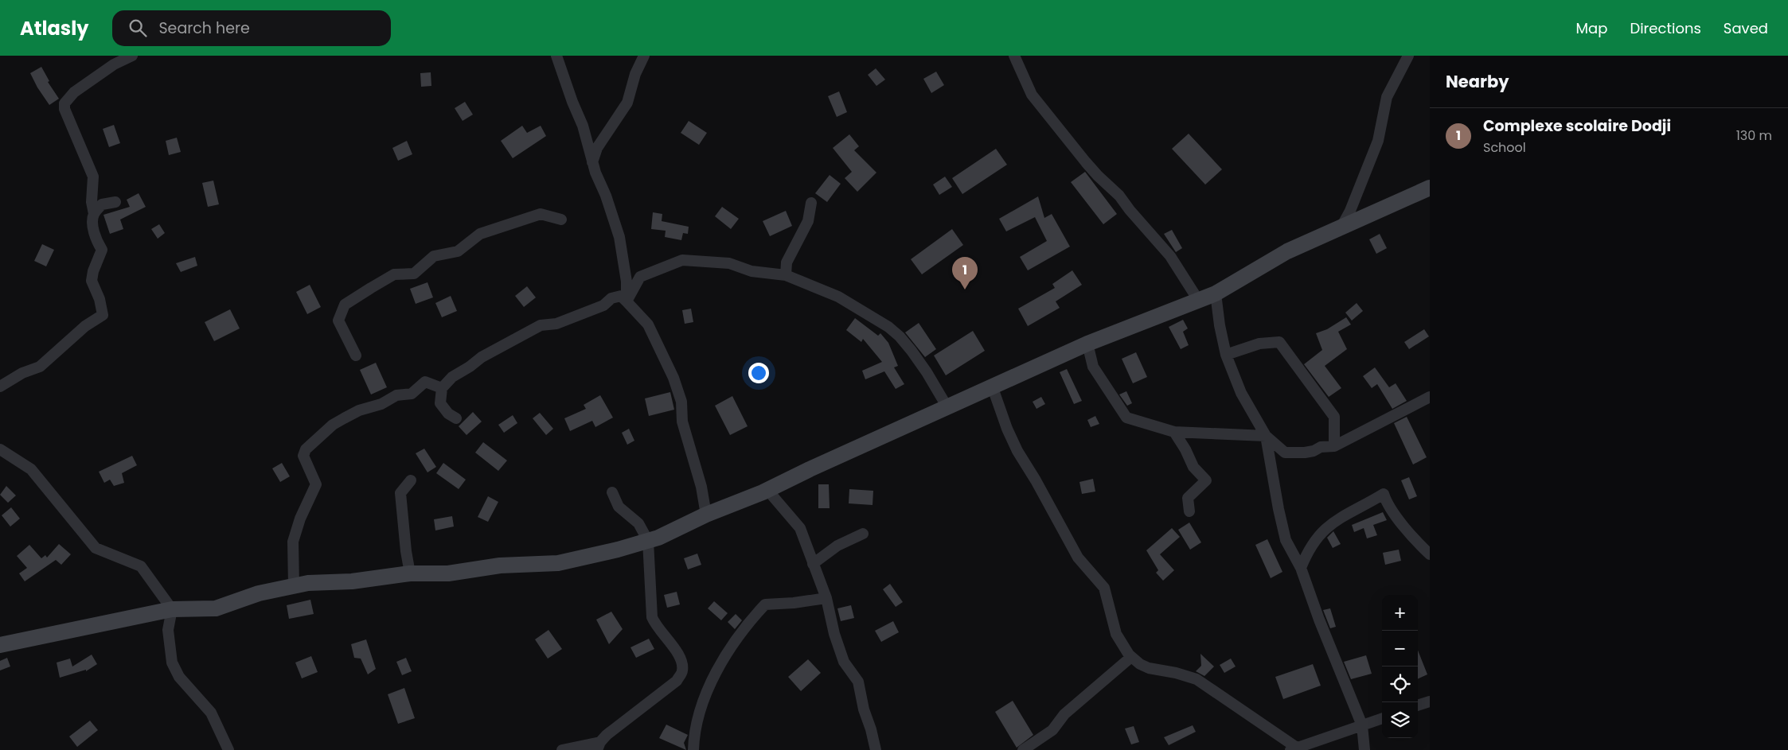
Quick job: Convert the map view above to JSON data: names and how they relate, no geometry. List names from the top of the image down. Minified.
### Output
{"page":{"header":"Atlasly","search":"Search here","nav":["Map","Directions","Saved"],"heading":"Nearby","list":[{"mark":"1","name":"Complexe scolaire Dodji","note":"School","value":"130 m"}],"pins":"1","map_buttons":["+","−"]}}
